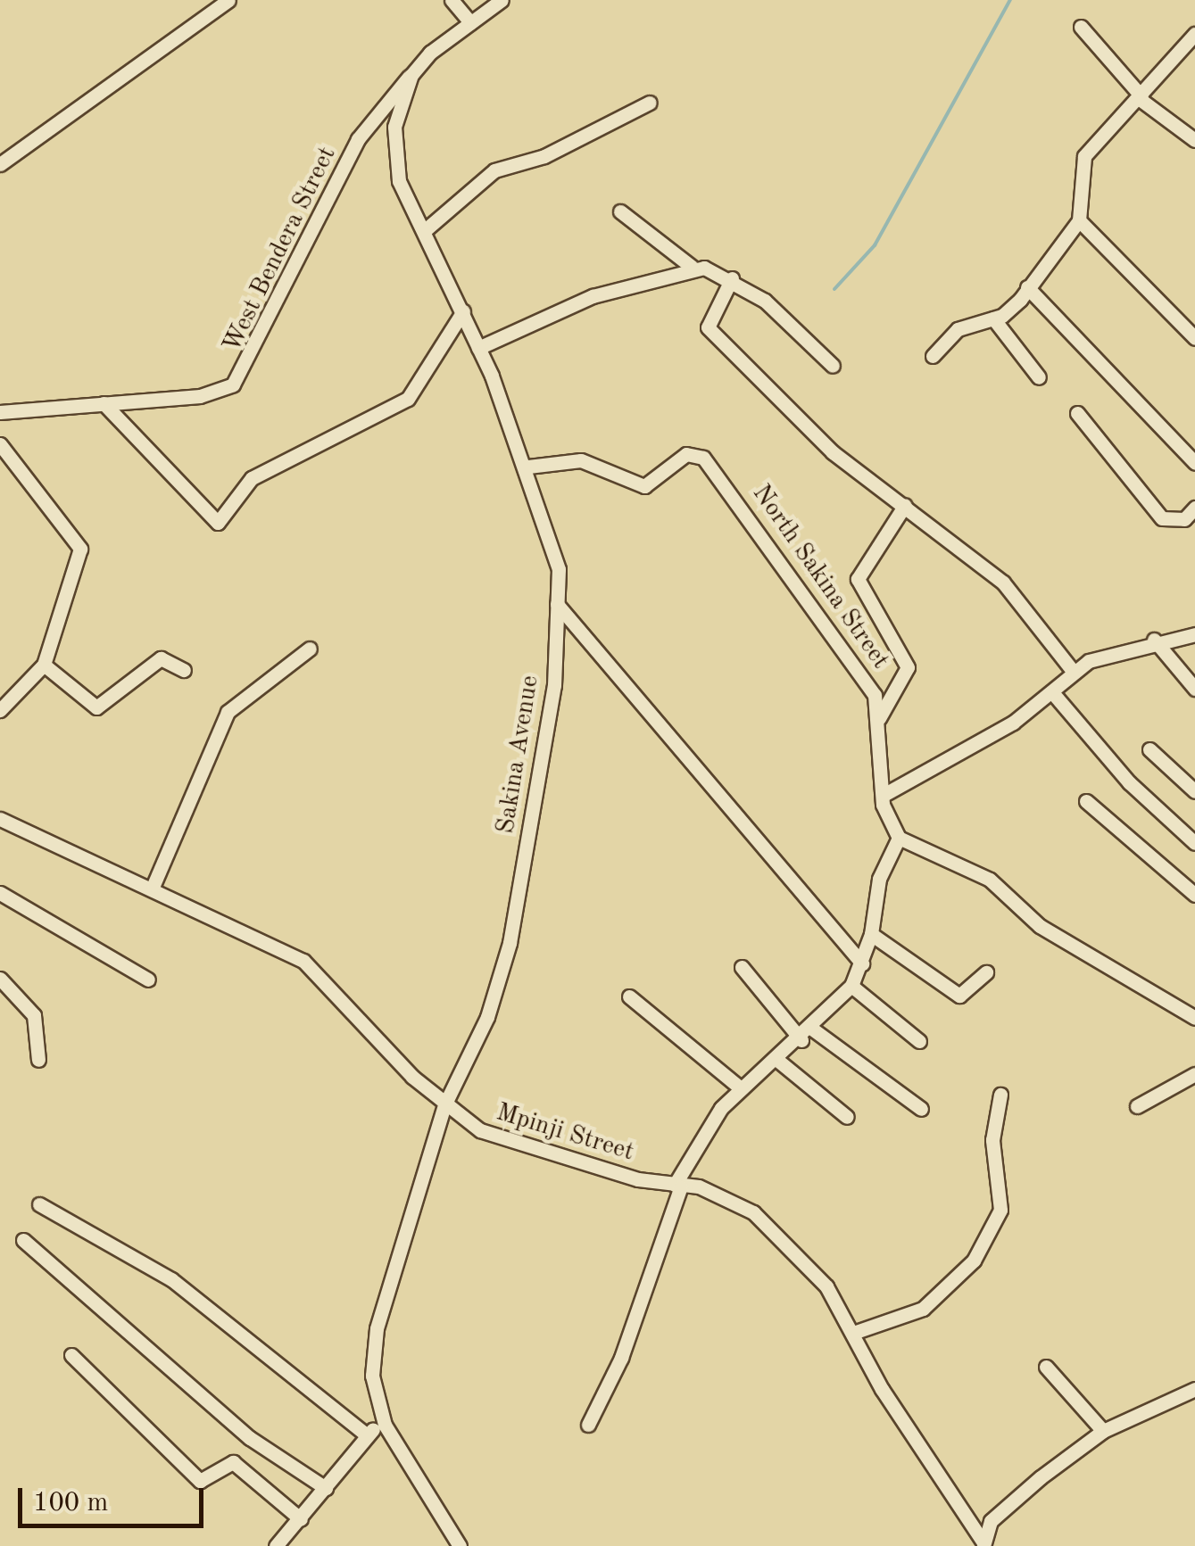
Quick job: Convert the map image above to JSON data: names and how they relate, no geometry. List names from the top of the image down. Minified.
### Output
{"streets":{"street":["West Bendera Street","North Sakina Street","Sakina Avenue","Mpinji Street"]},"crossings":[["West Bendera Street","Sakina Avenue"],["North Sakina Street","Sakina Avenue"],["Sakina Avenue","Mpinji Street"]],"scale_bar":"100 m"}
